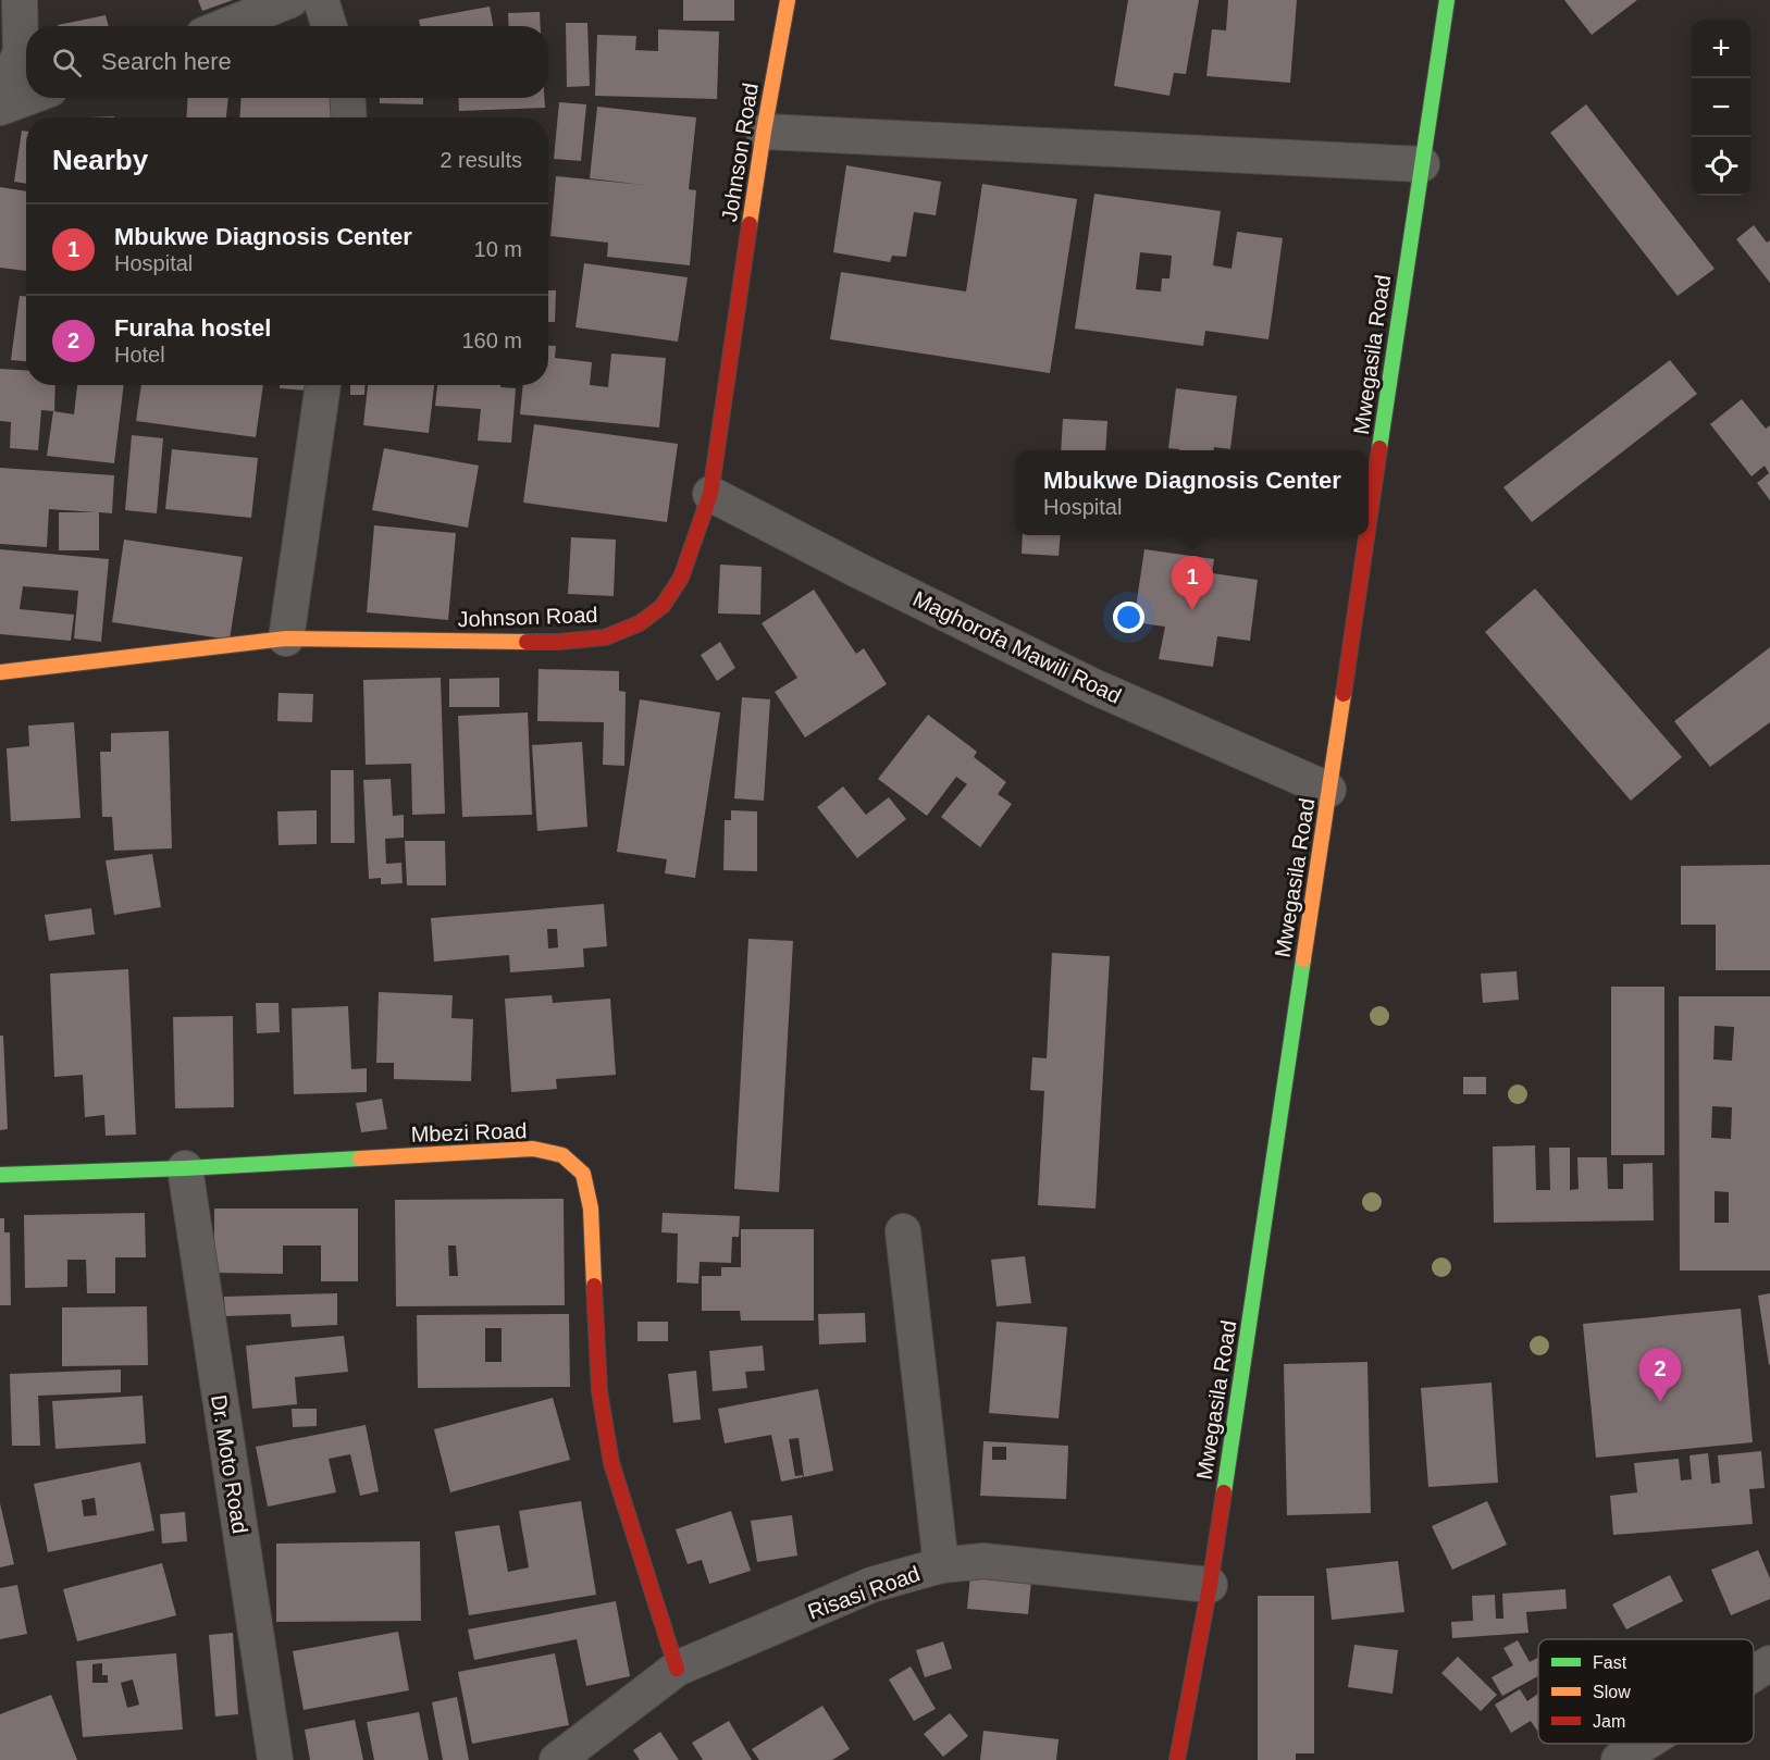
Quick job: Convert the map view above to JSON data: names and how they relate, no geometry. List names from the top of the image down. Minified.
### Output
{"streets":{"street":["Johnson Road","Mwegasila Road","Maghorofa Mawili Road","Mbezi Road","Dr. Moto Road","Risasi Road"]},"crossings":[["Johnson Road","Maghorofa Mawili Road"],["Mwegasila Road","Maghorofa Mawili Road"],["Mwegasila Road","Risasi Road"],["Mbezi Road","Dr. Moto Road"],["Mbezi Road","Risasi Road"]],"legend":["Fast","Slow","Jam"],"page":{"map_buttons":["+","−"],"search":"Search here","heading":["Nearby","2 results"],"list":[{"mark":"1","name":"Mbukwe Diagnosis Center","note":"Hospital","value":"10 m"},{"mark":"2","name":"Furaha hostel","note":"Hotel","value":"160 m"}],"popup":["Mbukwe Diagnosis Center","Hospital"],"pins":["1","2"]}}
